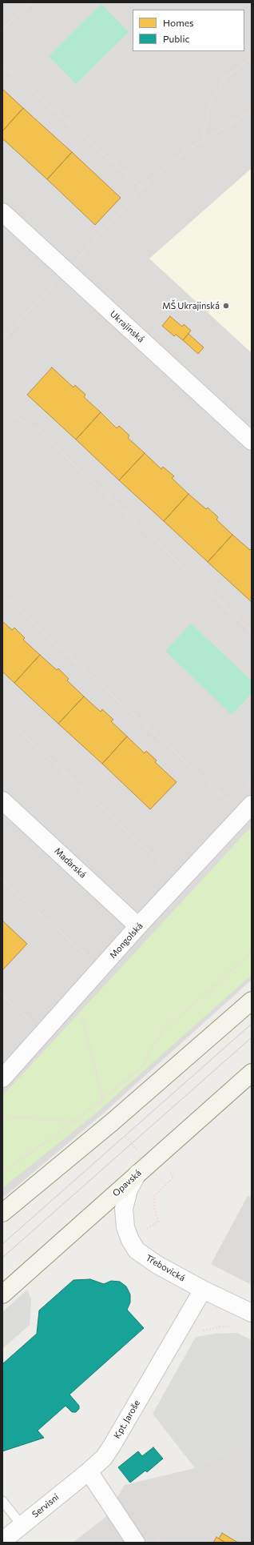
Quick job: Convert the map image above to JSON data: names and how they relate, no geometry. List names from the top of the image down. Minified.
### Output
{"streets":{"main road":["Opavská"],"street":["Ukrajinská","Maďarská","Mongolská","Třebovická","Kpt. Jaroše","Servisní"]},"crossings":[["Maďarská","Mongolská"],["Opavská","Třebovická"],["Třebovická","Kpt. Jaroše"],["Kpt. Jaroše","Servisní"]],"places":["MŠ Ukrajinská"],"legend":["Homes","Public"]}
